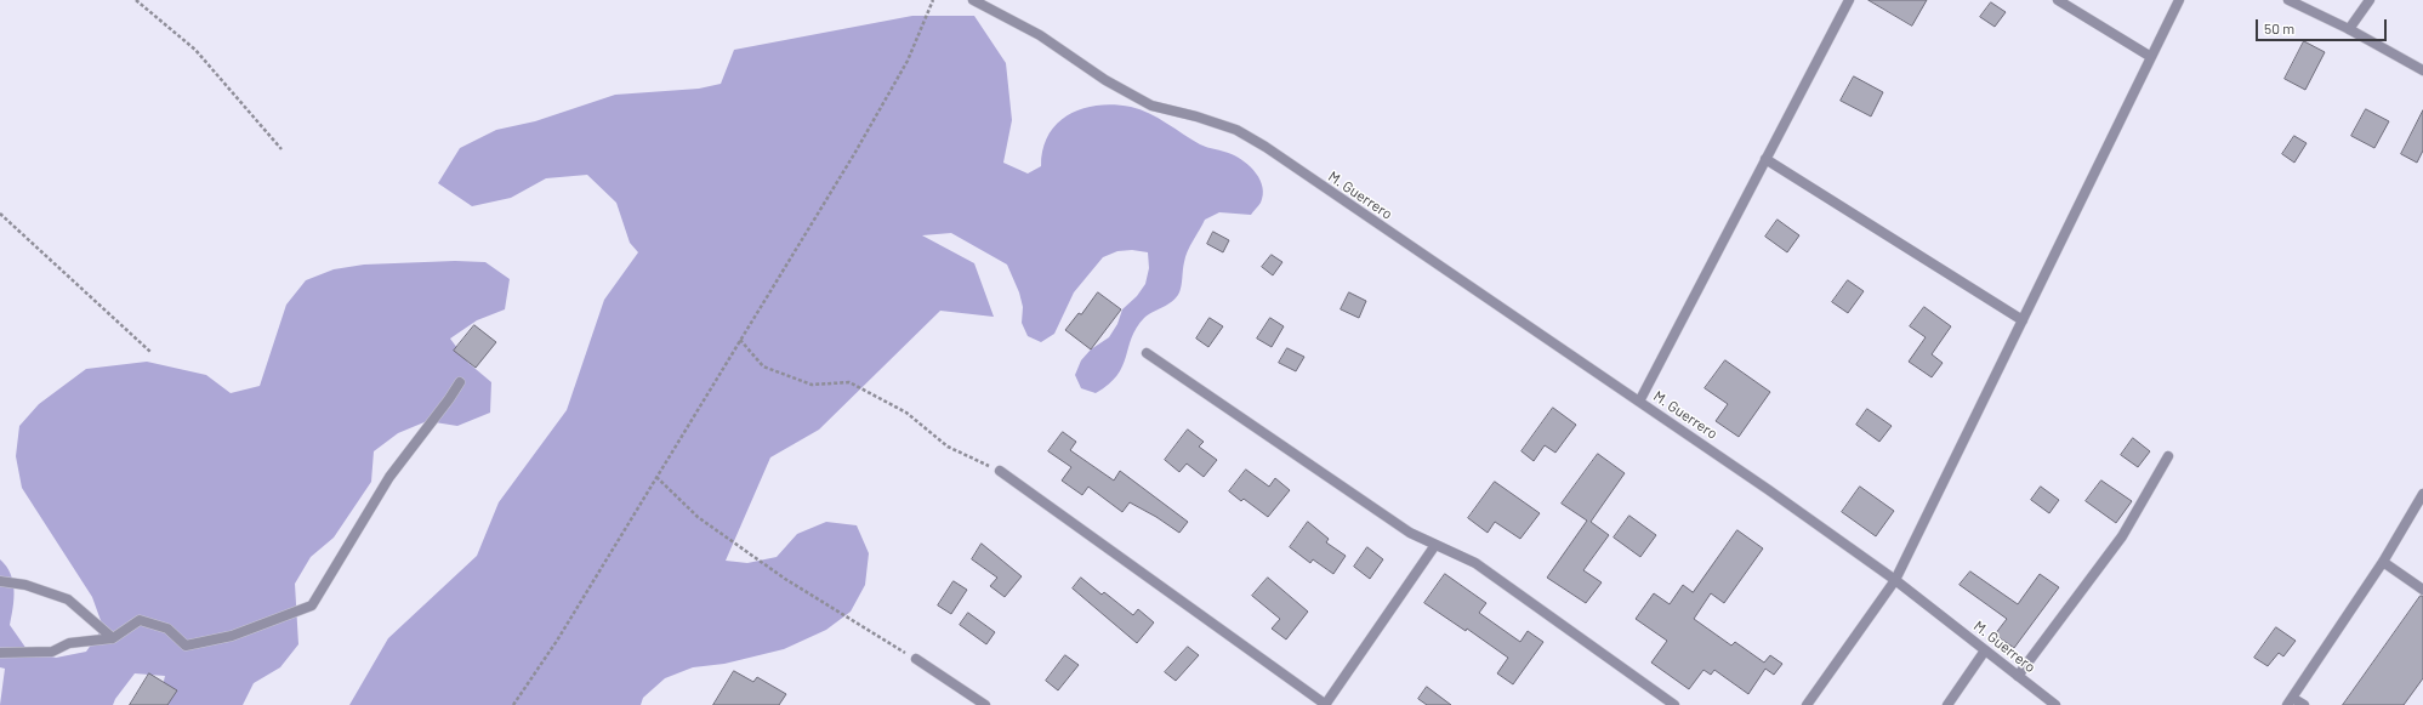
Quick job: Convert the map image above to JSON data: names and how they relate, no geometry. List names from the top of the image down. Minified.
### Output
{"streets":{"street":["M. Guerrero"]},"scale_bar":"50 m"}
